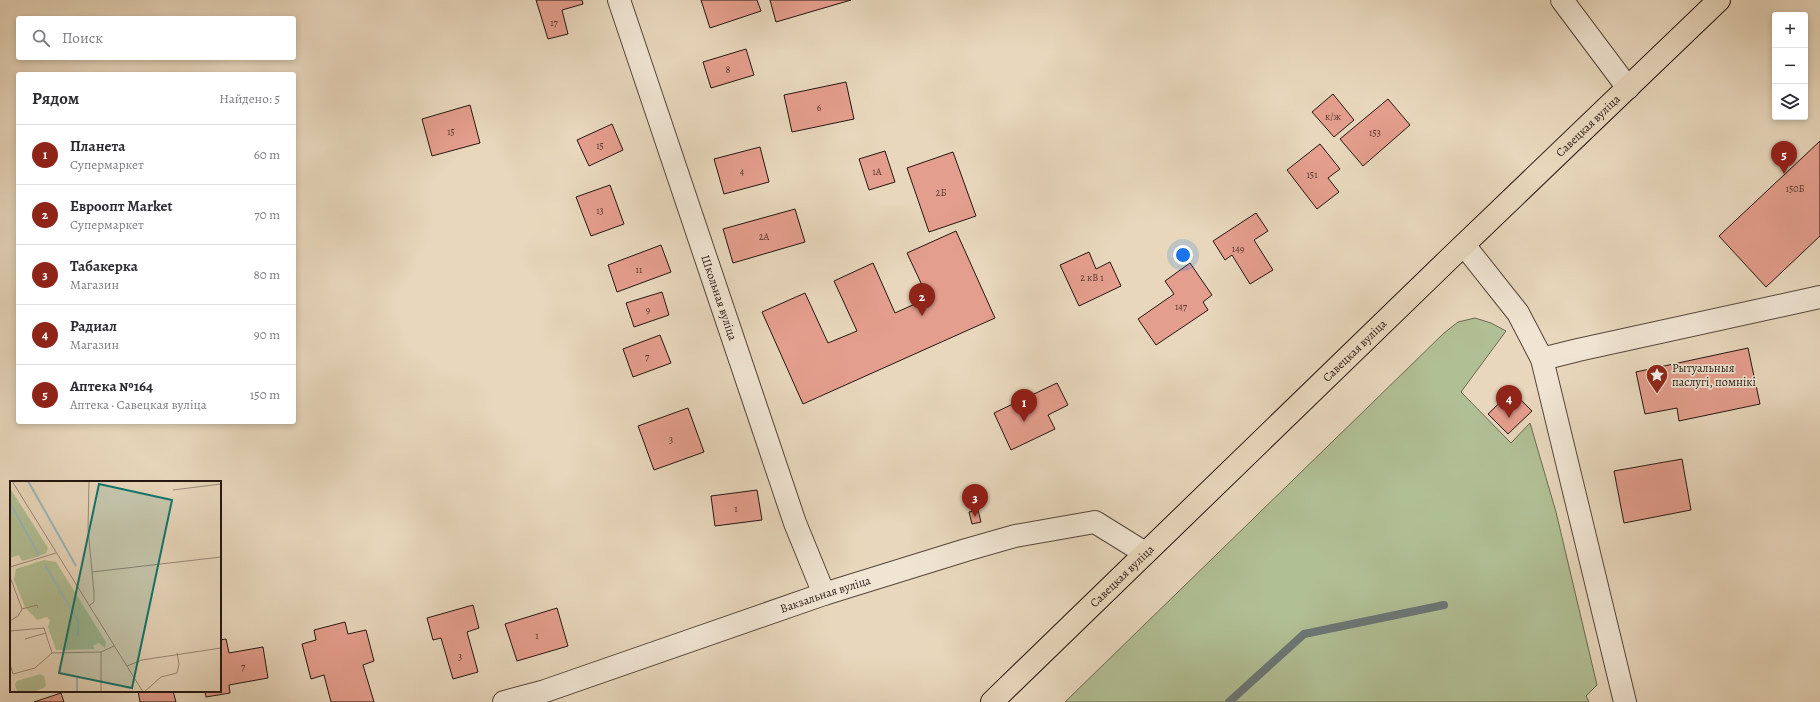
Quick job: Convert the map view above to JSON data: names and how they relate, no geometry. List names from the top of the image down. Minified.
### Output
{"streets":{"main road":["Савецкая вуліца"],"street":["Школьная вуліца","Вакзальная вуліца"]},"crossings":[["Савецкая вуліца","Вакзальная вуліца"],["Школьная вуліца","Вакзальная вуліца"]],"places":{"place":["Рытуальныя паслугі, помнікі"]},"house_numbers":["17","8","6","к/ж","15","153","15","4","1А","151","150Б","2Б","13","2А","149","11","2 кВ 1","147","9","7","3","1","1","3","7"],"page":{"map_buttons":["+","−"],"search":"Поиск","heading":["Рядом","Найдено: 5"],"list":[{"mark":"1","name":"Планета","note":"Супермаркет","value":"60 m"},{"mark":"2","name":"Евроопт Market","note":"Супермаркет","value":"70 m"},{"mark":"3","name":"Табакерка","note":"Магазин","value":"80 m"},{"mark":"4","name":"Радиал","note":"Магазин","value":"90 m"},{"mark":"5","name":"Аптека №164","note":"Аптека · Савецкая вуліца","value":"150 m"}],"pins":["5","2","4","1","3"]}}
